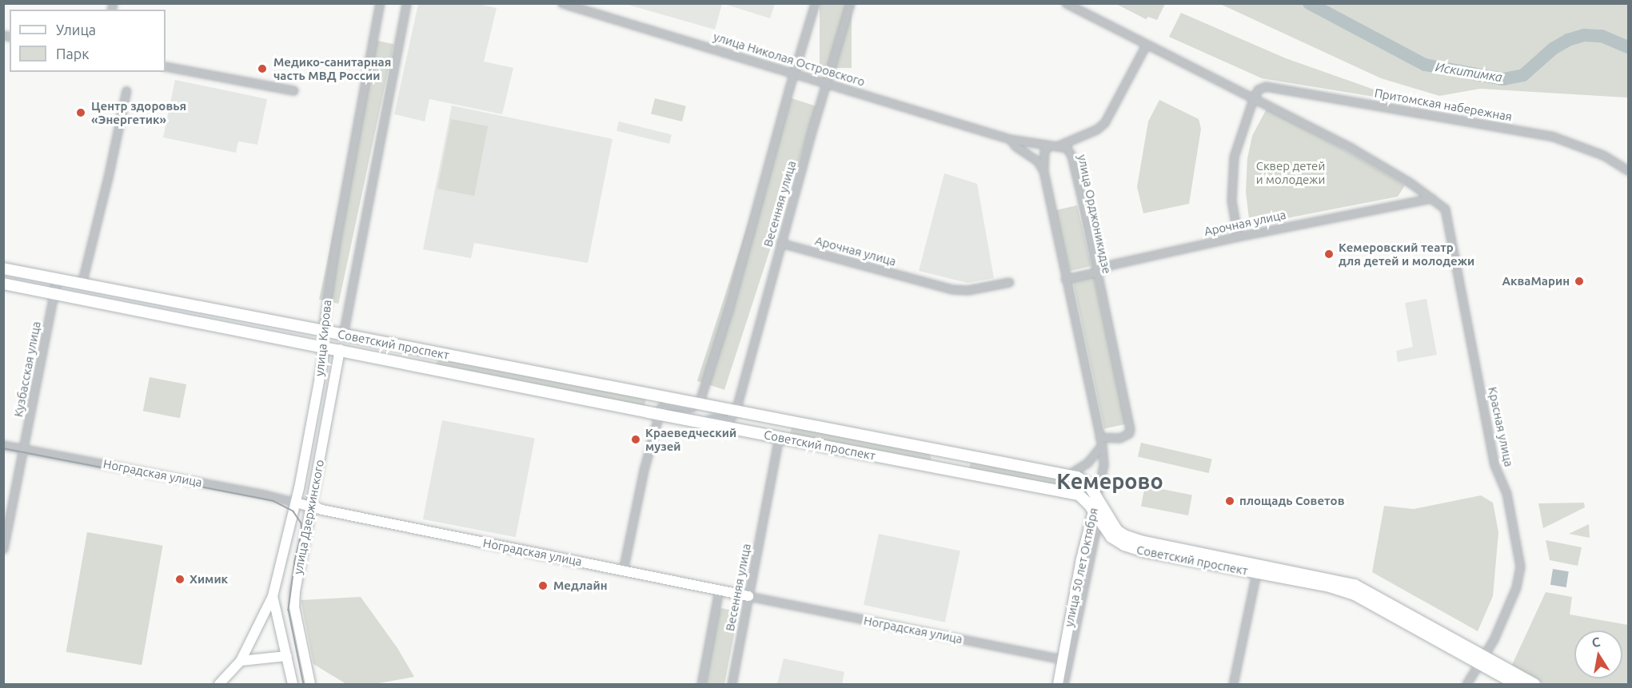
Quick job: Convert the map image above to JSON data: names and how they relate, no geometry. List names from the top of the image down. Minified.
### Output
{"streets":{"main road":["улица Кирова","Советский проспект"],"street":["улица Николая Островского","Притомская набережная","Весенняя улица","улица Орджоникидзе","Арочная улица","Кузбасская улица","Красная улица","Ноградская улица","улица Дзержинского","улица 50 лет Октября"]},"crossings":[["улица Николая Островского","Весенняя улица"],["Весенняя улица","Арочная улица"],["Весенняя улица","Советский проспект"],["Весенняя улица","Ноградская улица"],["улица Орджоникидзе","Арочная улица"],["Арочная улица","Красная улица"],["улица Кирова","Советский проспект"],["улица Кирова","Ноградская улица"],["улица Кирова","улица Дзержинского"],["Советский проспект","Кузбасская улица"],["Советский проспект","Красная улица"],["Советский проспект","улица Дзержинского"],["Советский проспект","улица 50 лет Октября"],["Кузбасская улица","Ноградская улица"],["Ноградская улица","улица Дзержинского"],["Ноградская улица","улица 50 лет Октября"]],"districts":["Кемерово"],"water":["Искитимка"],"parks":["Сквер детей и молодежи"],"places":["Медико-санитарная часть МВД России","Центр здоровья «Энергетик»","Кемеровский театр для детей и молодежи","АкваМарин","Краеведческий музей","площадь Советов","Химик","Медлайн"],"legend":["Улица","Парк"],"north":"top"}
